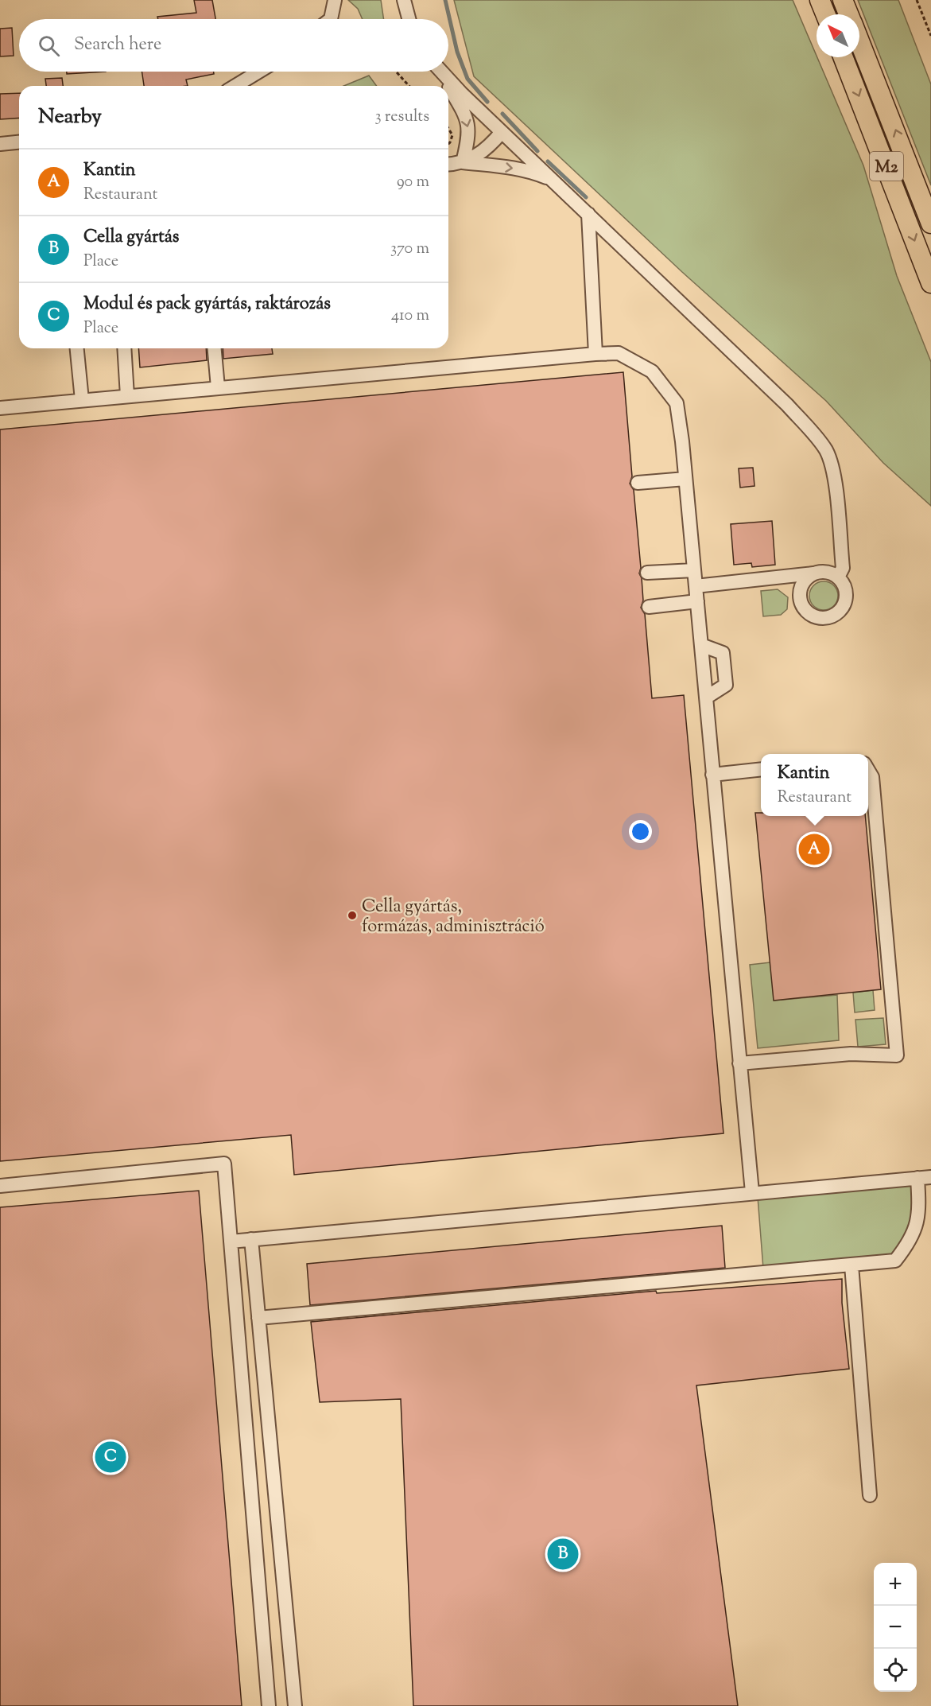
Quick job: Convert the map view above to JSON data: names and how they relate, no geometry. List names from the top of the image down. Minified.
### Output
{"streets":{"highway":["M2"]},"places":["Cella gyártás, formázás, adminisztráció"],"north":"top left","page":{"search":"Search here","heading":["Nearby","3 results"],"list":[{"mark":"A","name":"Kantin","note":"Restaurant","value":"90 m"},{"mark":"B","name":"Cella gyártás","note":"Place","value":"370 m"},{"mark":"C","name":"Modul és pack gyártás, raktározás","note":"Place","value":"410 m"}],"popup":["Kantin","Restaurant"],"pins":["A","C","B"],"map_buttons":["+","−"]}}
